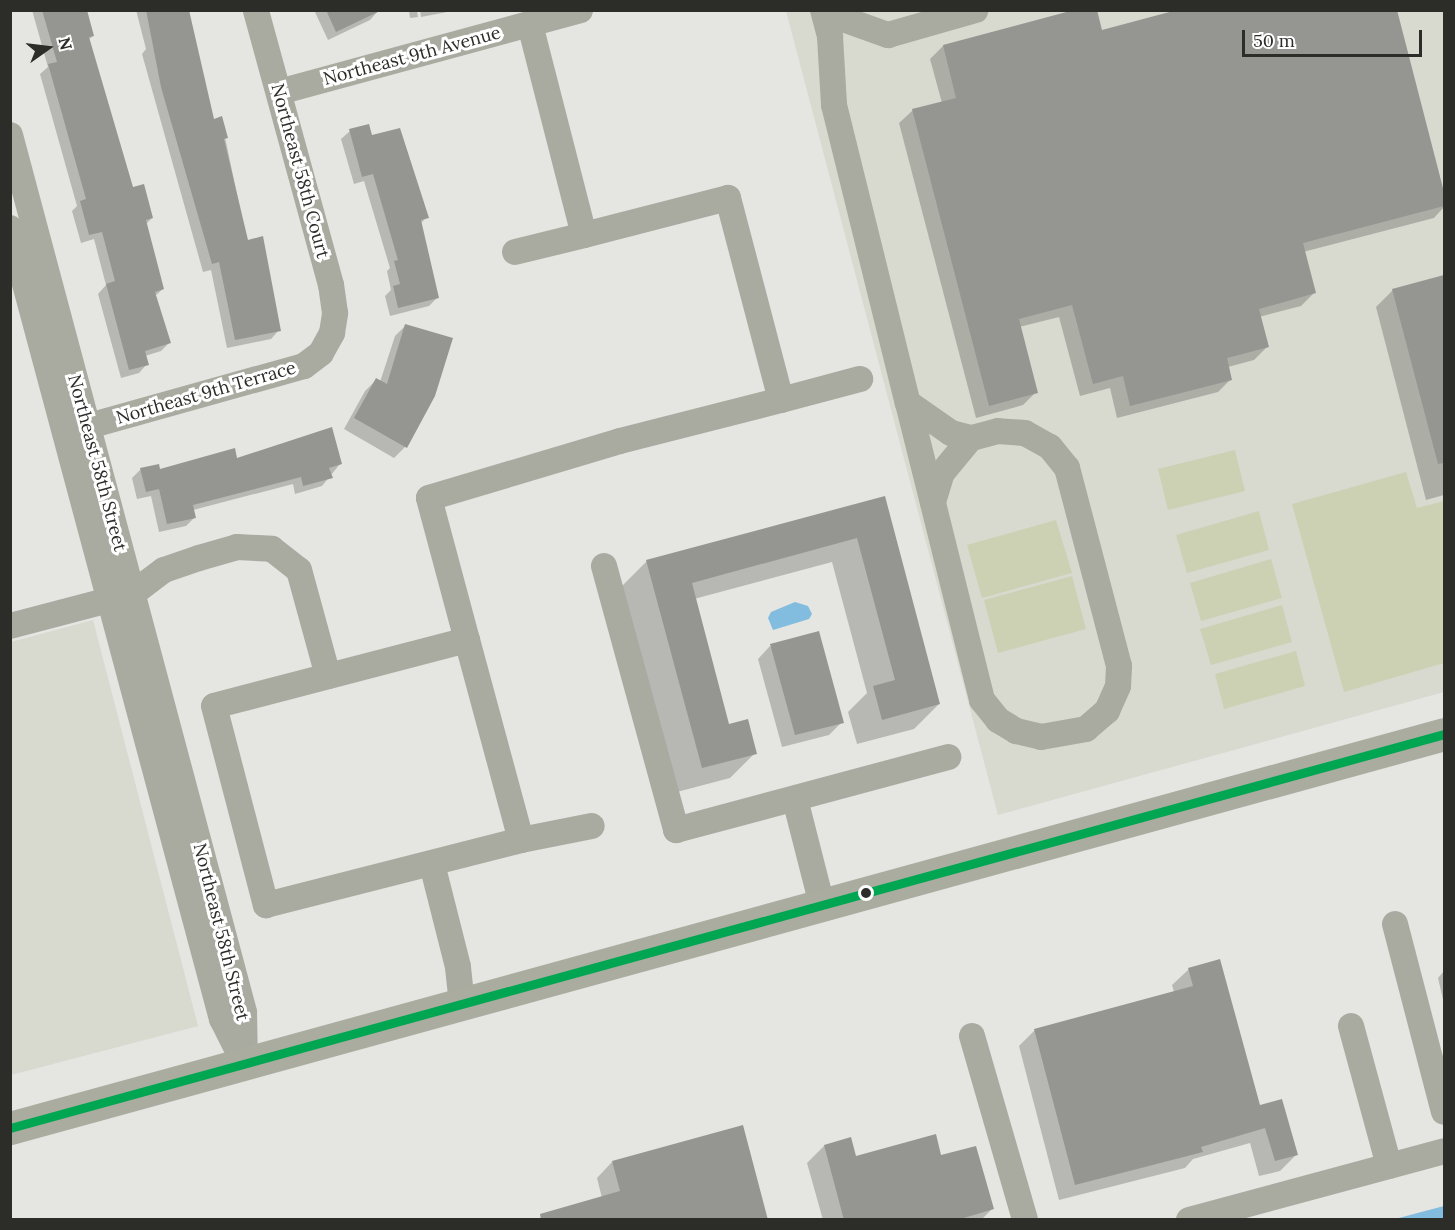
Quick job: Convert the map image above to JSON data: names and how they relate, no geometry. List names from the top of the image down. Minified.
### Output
{"streets":{"street":["Northeast 9th Avenue","Northeast 58th Court","Northeast 9th Terrace","Northeast 58th Street"]},"crossings":[["Northeast 9th Avenue","Northeast 58th Court"],["Northeast 58th Court","Northeast 9th Terrace"],["Northeast 9th Terrace","Northeast 58th Street"]],"lines":["transit line 50"],"scale_bar":"50 m","north":"right"}
